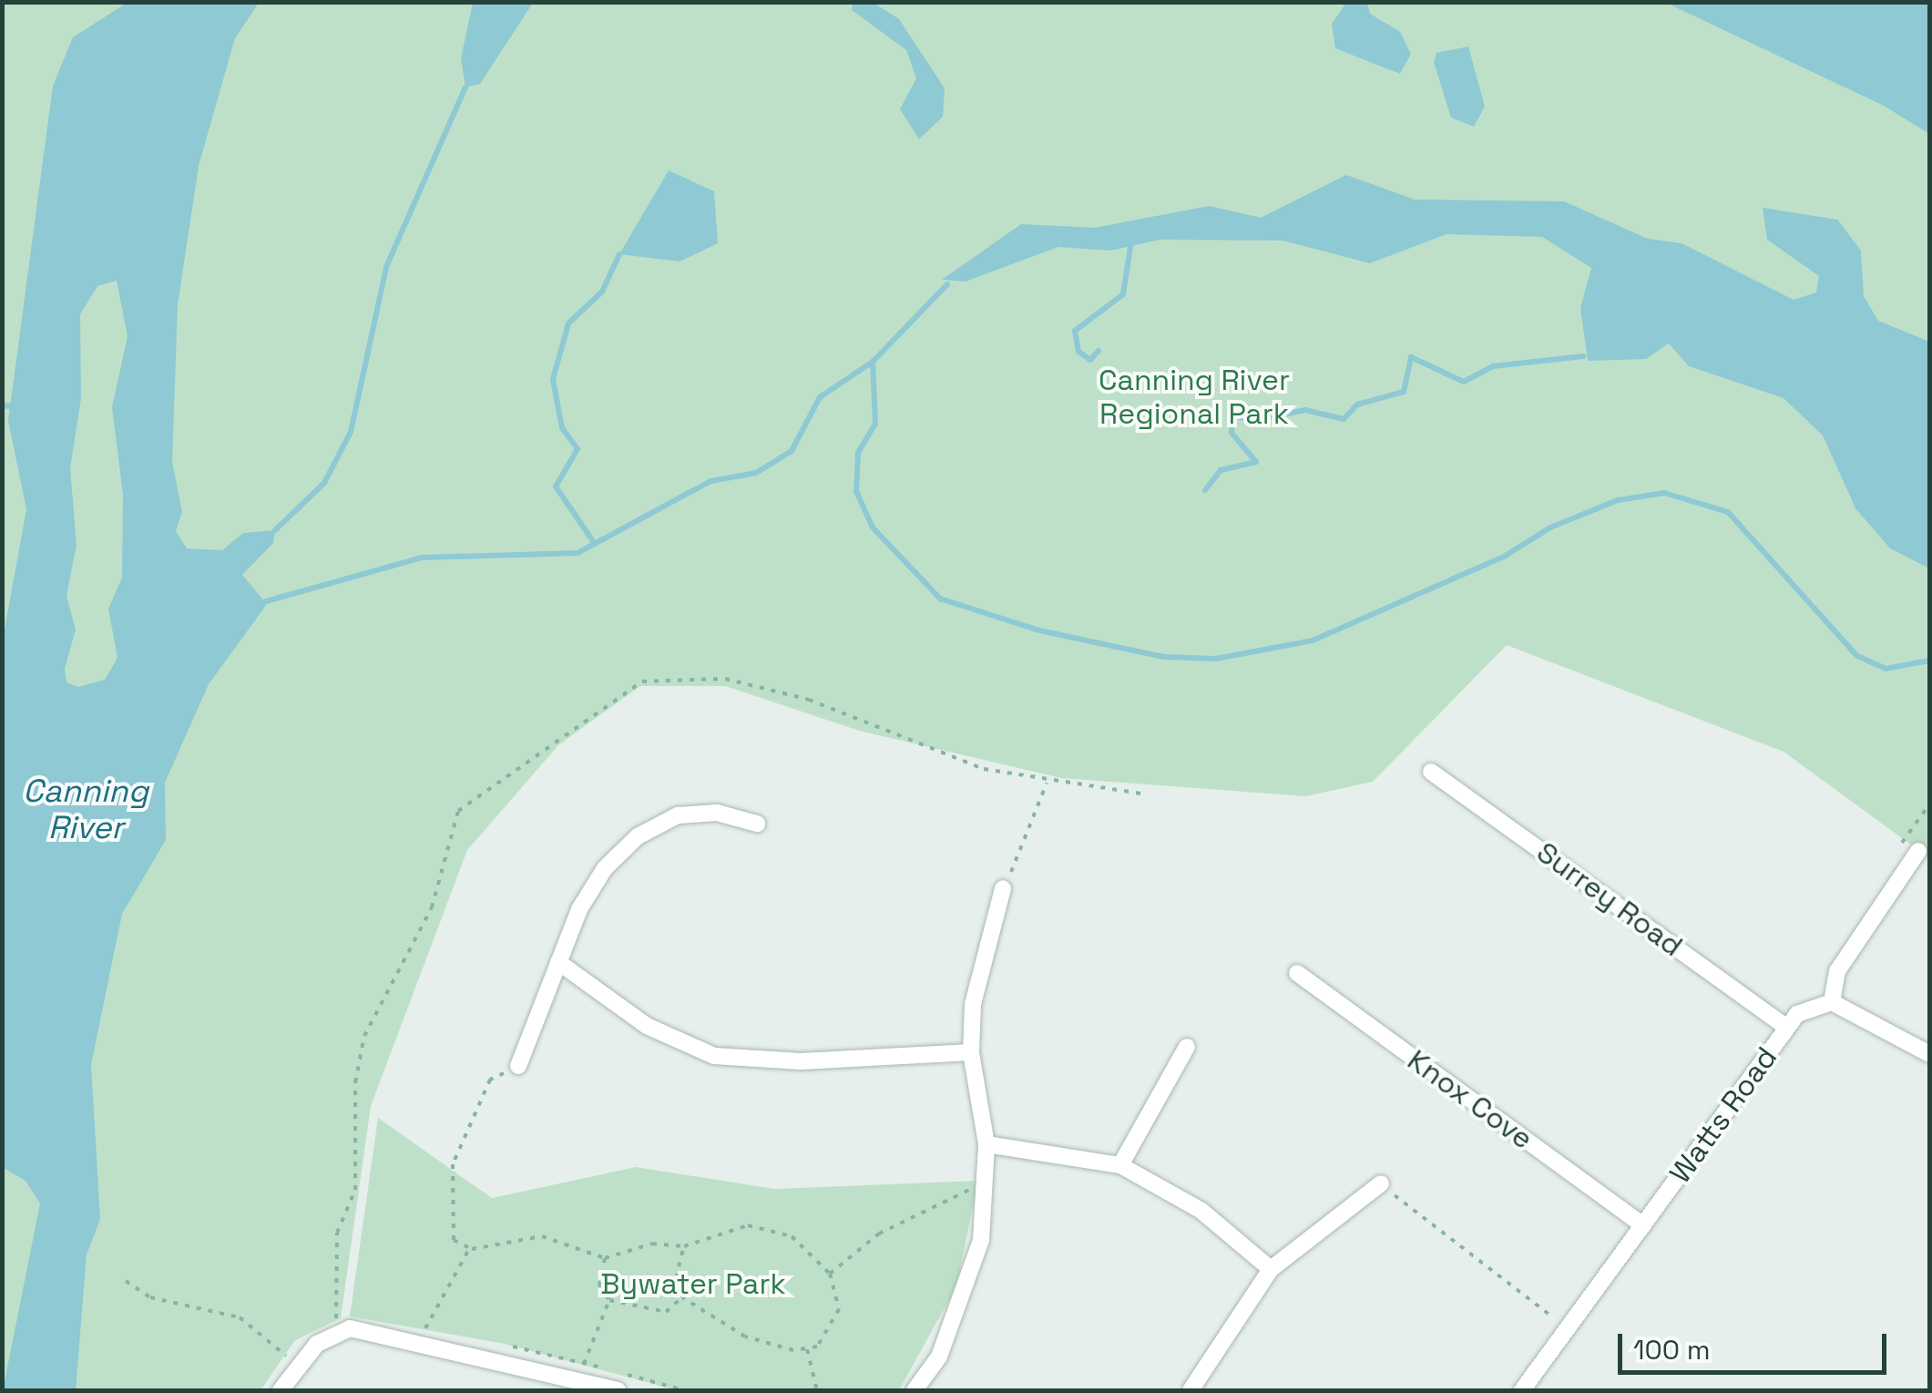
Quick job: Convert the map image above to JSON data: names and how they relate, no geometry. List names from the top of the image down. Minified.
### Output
{"streets":{"street":["Surrey Road","Knox Cove","Watts Road"]},"crossings":[["Surrey Road","Watts Road"],["Knox Cove","Watts Road"]],"water":["Canning River"],"parks":["Canning River Regional Park","Bywater Park"],"scale_bar":"100 m"}
